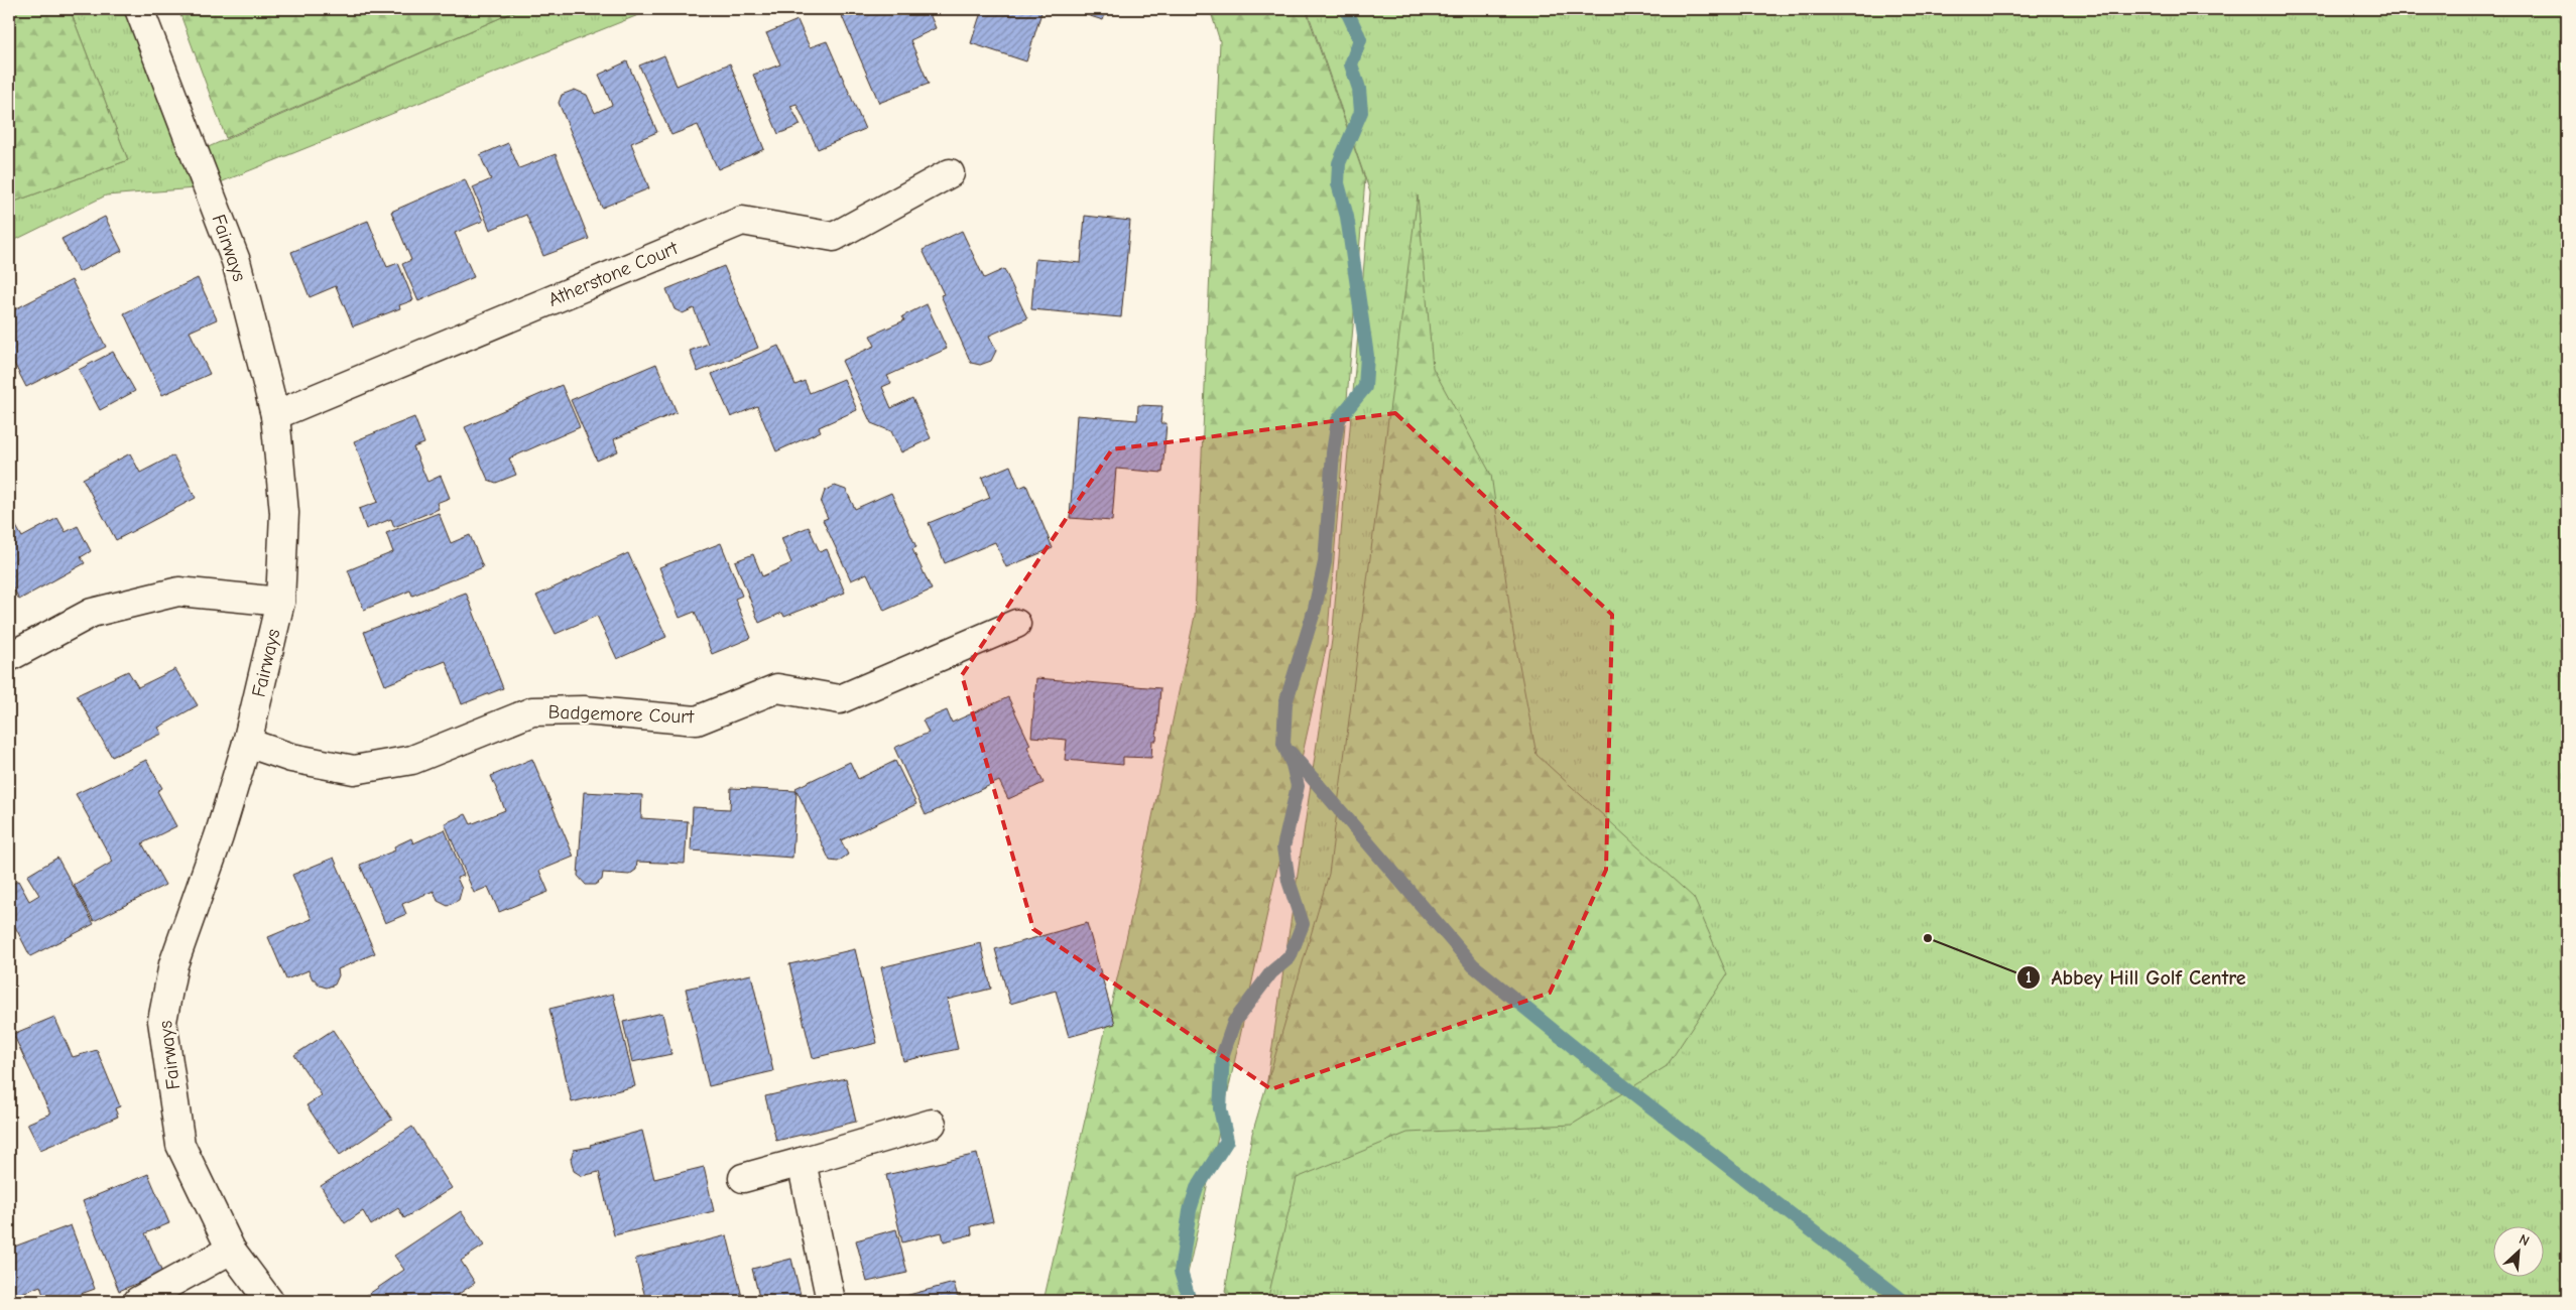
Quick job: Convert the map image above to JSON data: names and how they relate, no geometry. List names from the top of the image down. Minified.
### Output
{"streets":{"street":["Fairways","Atherstone Court","Badgemore Court"]},"crossings":[["Fairways","Atherstone Court"],["Fairways","Badgemore Court"]],"places":["Abbey Hill Golf Centre"],"north":"top right"}
